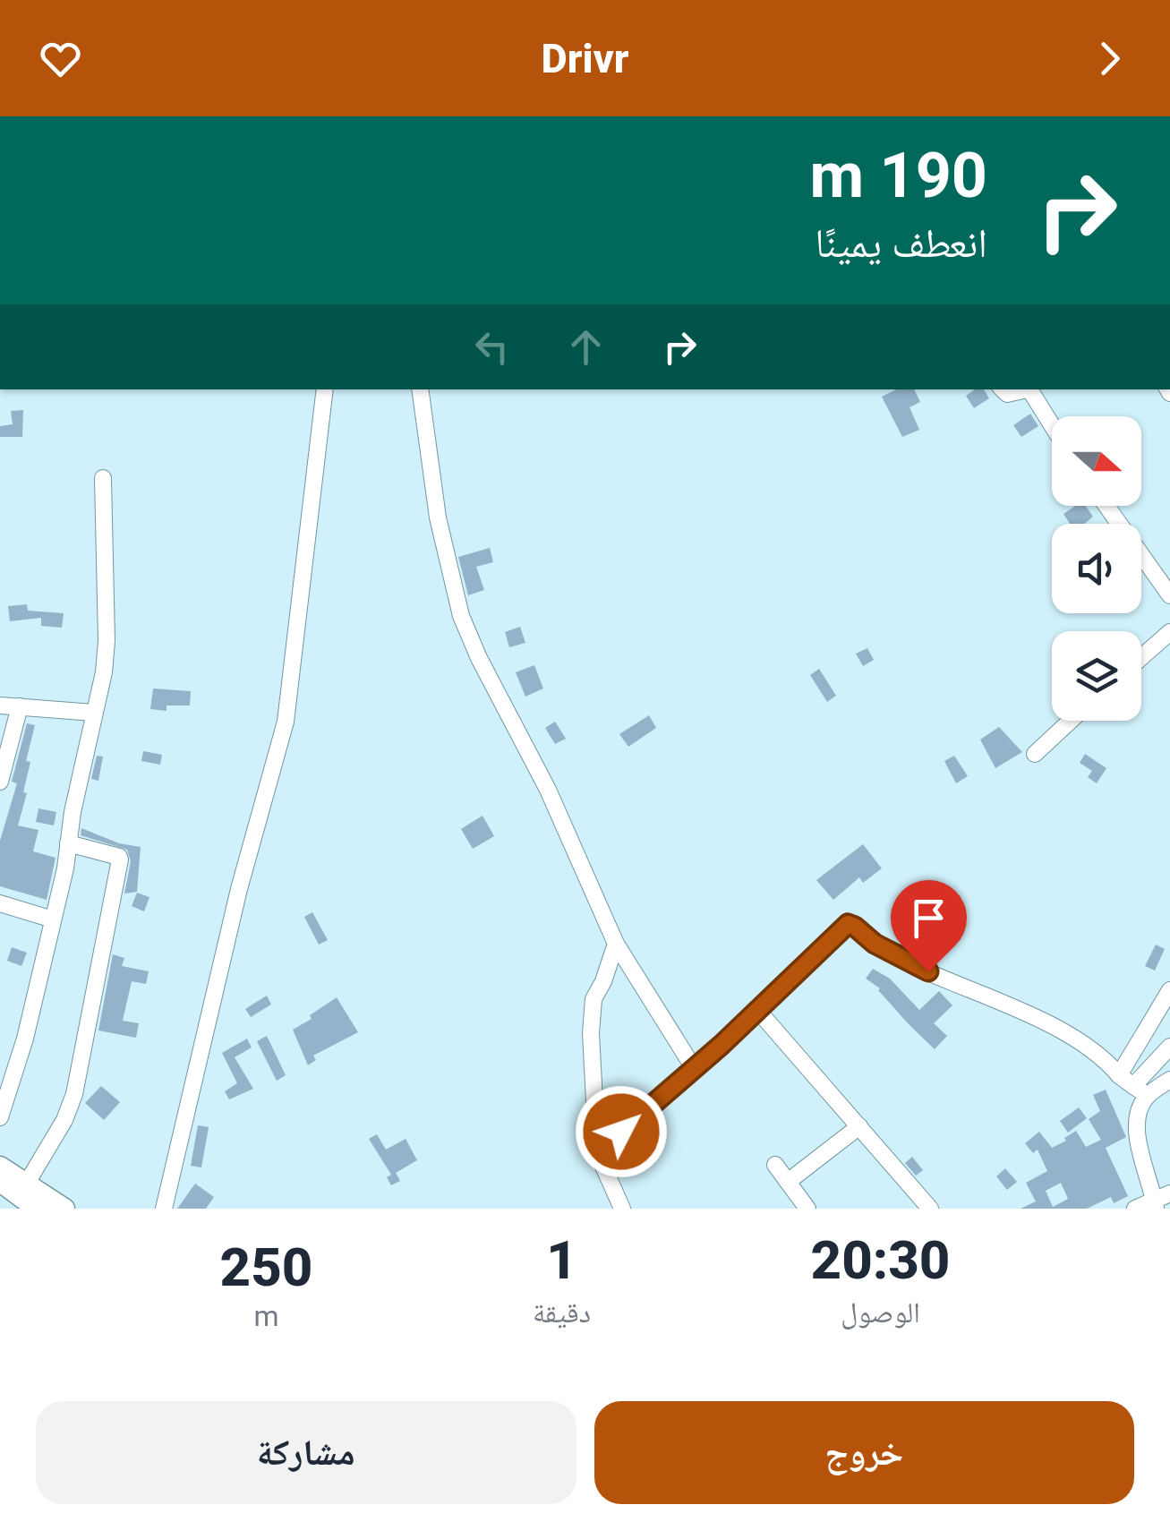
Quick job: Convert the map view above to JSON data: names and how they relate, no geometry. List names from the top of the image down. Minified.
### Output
{"north":"right","page":{"header":"Drivr","turn":["190 m","انعطف يمينًا"],"eta":["20:30","الوصول","1","دقيقة","250","m"],"buttons":["خروج","مشاركة"]}}
